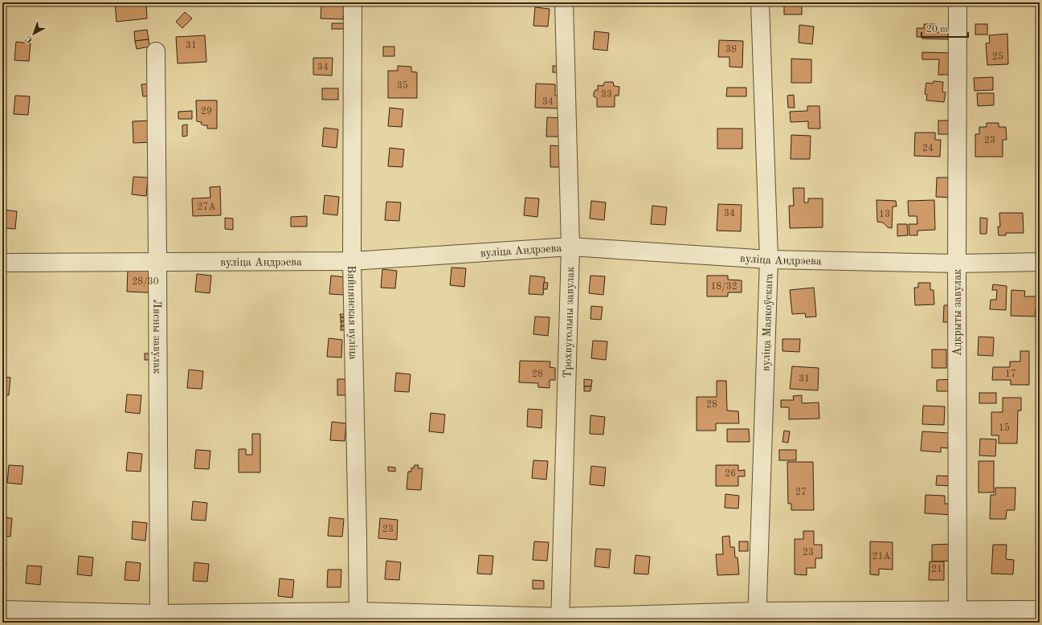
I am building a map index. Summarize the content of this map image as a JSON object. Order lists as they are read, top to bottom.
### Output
{
  "streets": {
    "street": [
      "вуліца Андрэева",
      "Вяйнянская вуліца",
      "Адкрыты завулак",
      "Трохвугольны завулак",
      "вуліца Маякоўскага",
      "Лясны завулак"
    ]
  },
  "crossings": [
    ["вуліца Андрэева", "Вяйнянская вуліца"],
    ["вуліца Андрэева", "Адкрыты завулак"],
    ["вуліца Андрэева", "Трохвугольны завулак"],
    ["вуліца Андрэева", "вуліца Маякоўскага"],
    ["вуліца Андрэева", "Лясны завулак"]
  ],
  "house_numbers": [
    "31",
    "38",
    "25",
    "34",
    "35",
    "33",
    "34",
    "29",
    "23",
    "24",
    "27А",
    "34",
    "13",
    "28/30",
    "18/32",
    "28",
    "17",
    "31",
    "28",
    "15",
    "26",
    "27",
    "23",
    "23",
    "21А",
    "21"
  ],
  "scale_bar": "20 m",
  "north": "bottom left"
}
